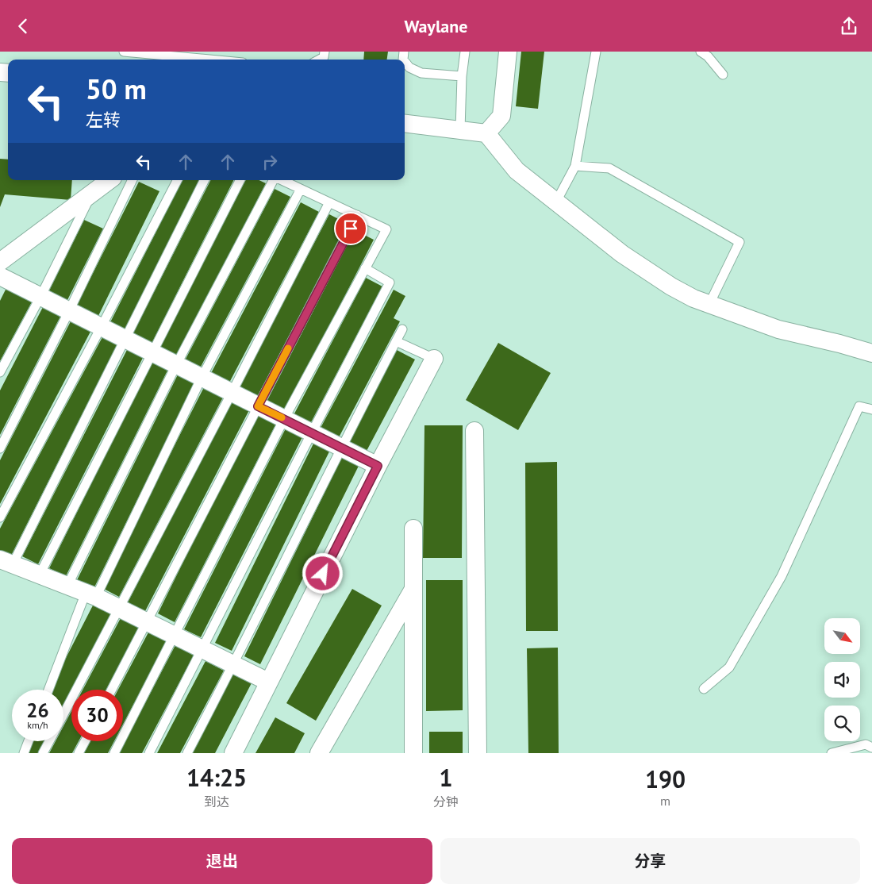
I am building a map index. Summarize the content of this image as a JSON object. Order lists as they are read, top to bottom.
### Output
{
  "north": "bottom right",
  "page": {
    "header": "Waylane",
    "turn": ["50 m", "左转"],
    "speed": "26 km/h",
    "limit": "30",
    "eta": [
      "14:25",
      "到达",
      "1",
      "分钟",
      "190",
      "m"
    ],
    "buttons": ["退出", "分享"]
  }
}
